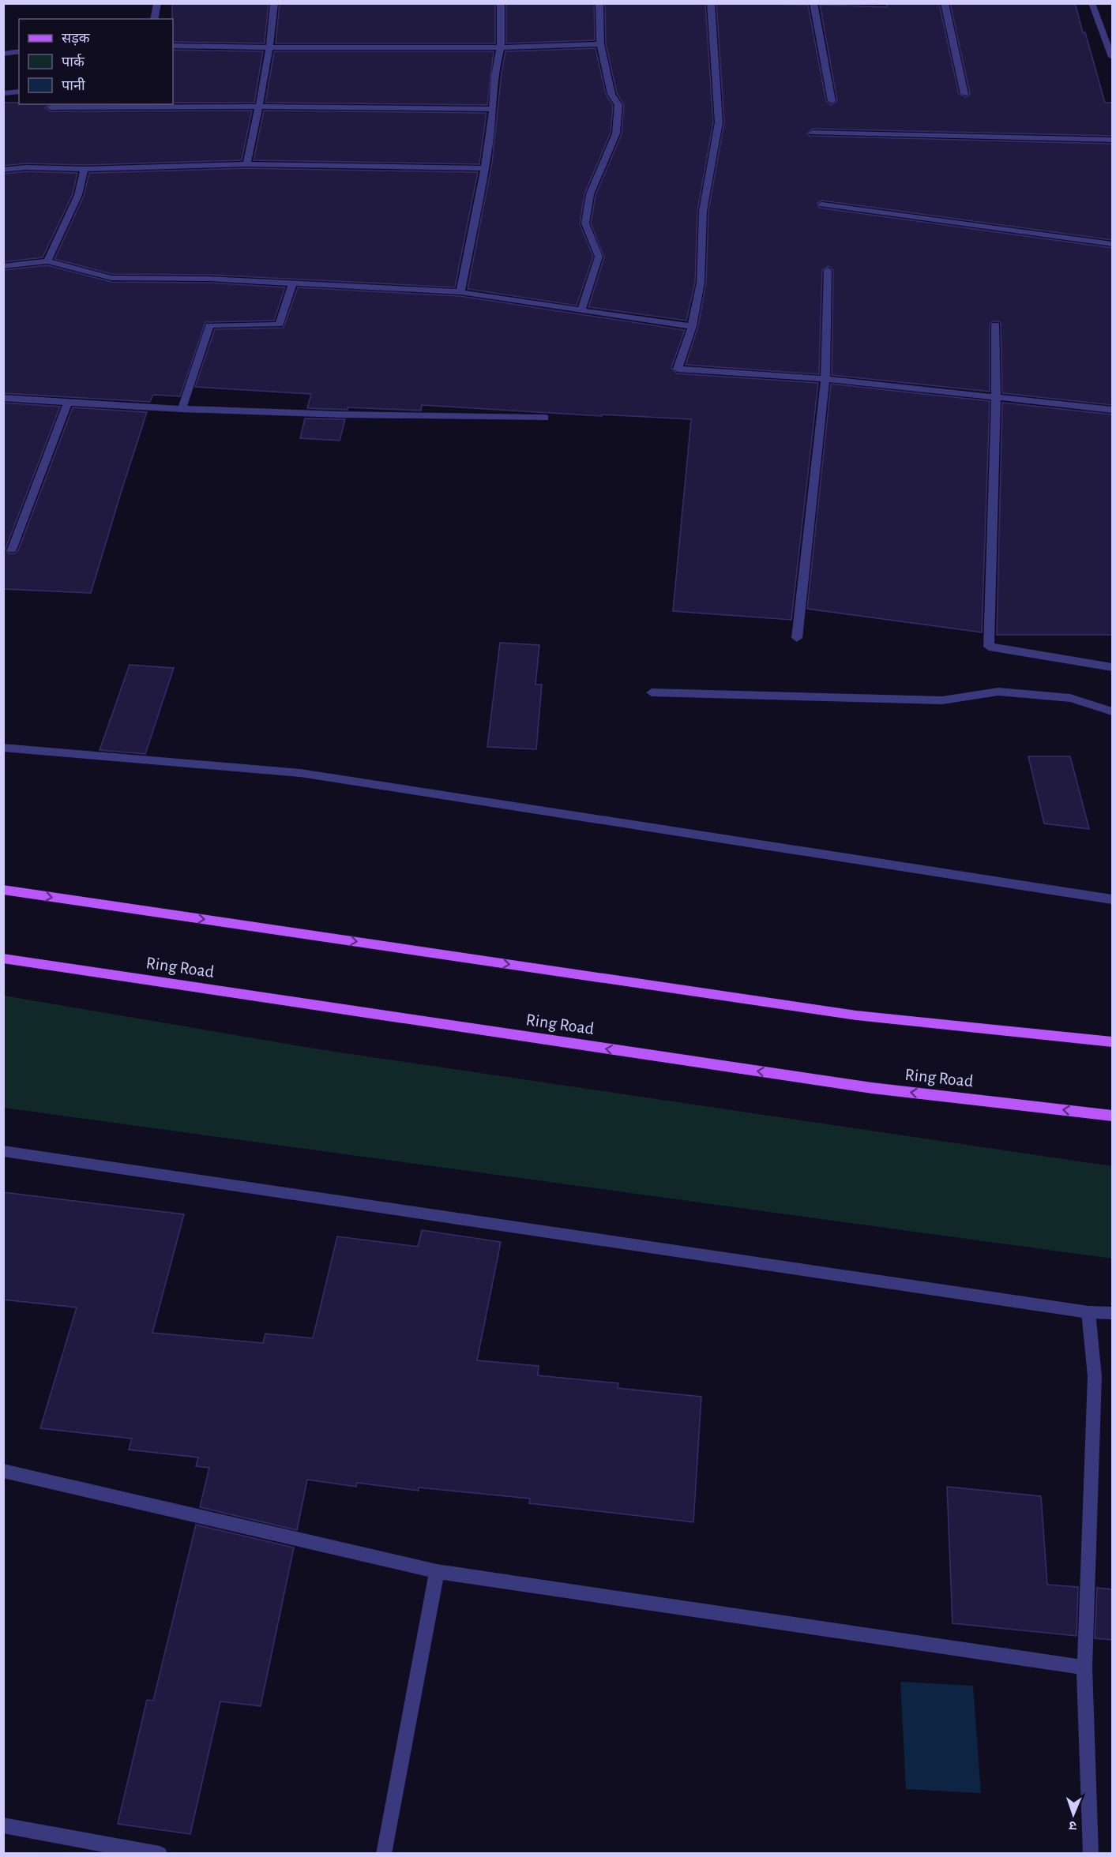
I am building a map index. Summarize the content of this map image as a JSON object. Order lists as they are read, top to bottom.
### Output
{
  "streets": {
    "main road": ["Ring Road"]
  },
  "legend": ["सड़क", "पार्क", "पानी"],
  "north": "bottom"
}
